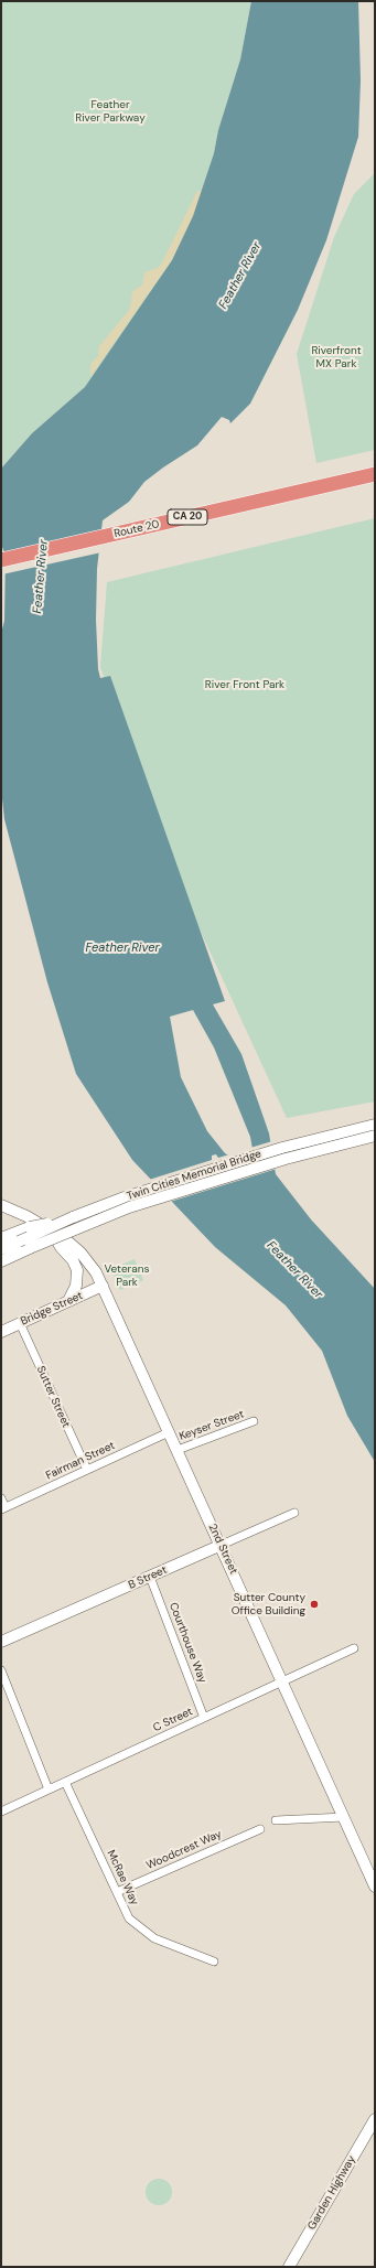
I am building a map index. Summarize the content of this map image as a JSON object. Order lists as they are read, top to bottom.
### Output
{
  "streets": {
    "highway": ["CA 20", "Route 20"],
    "main road": [
      "Twin Cities Memorial Bridge",
      "Bridge Street",
      "2nd Street",
      "B Street",
      "Garden Highway"
    ],
    "street": [
      "Sutter Street",
      "Keyser Street",
      "Fairman Street",
      "Courthouse Way",
      "C Street",
      "Woodcrest Way",
      "McRae Way"
    ]
  },
  "crossings": [
    ["Bridge Street", "Sutter Street"],
    ["Bridge Street", "2nd Street"],
    ["Sutter Street", "Fairman Street"],
    ["Keyser Street", "2nd Street"],
    ["Fairman Street", "2nd Street"],
    ["2nd Street", "B Street"],
    ["2nd Street", "C Street"],
    ["B Street", "Courthouse Way"],
    ["Courthouse Way", "C Street"],
    ["C Street", "McRae Way"],
    ["Woodcrest Way", "McRae Way"]
  ],
  "water": ["Feather River"],
  "parks": [
    "Feather River Parkway",
    "Riverfront MX Park",
    "River Front Park",
    "Veterans Park"
  ],
  "places": ["Sutter County Office Building"]
}
